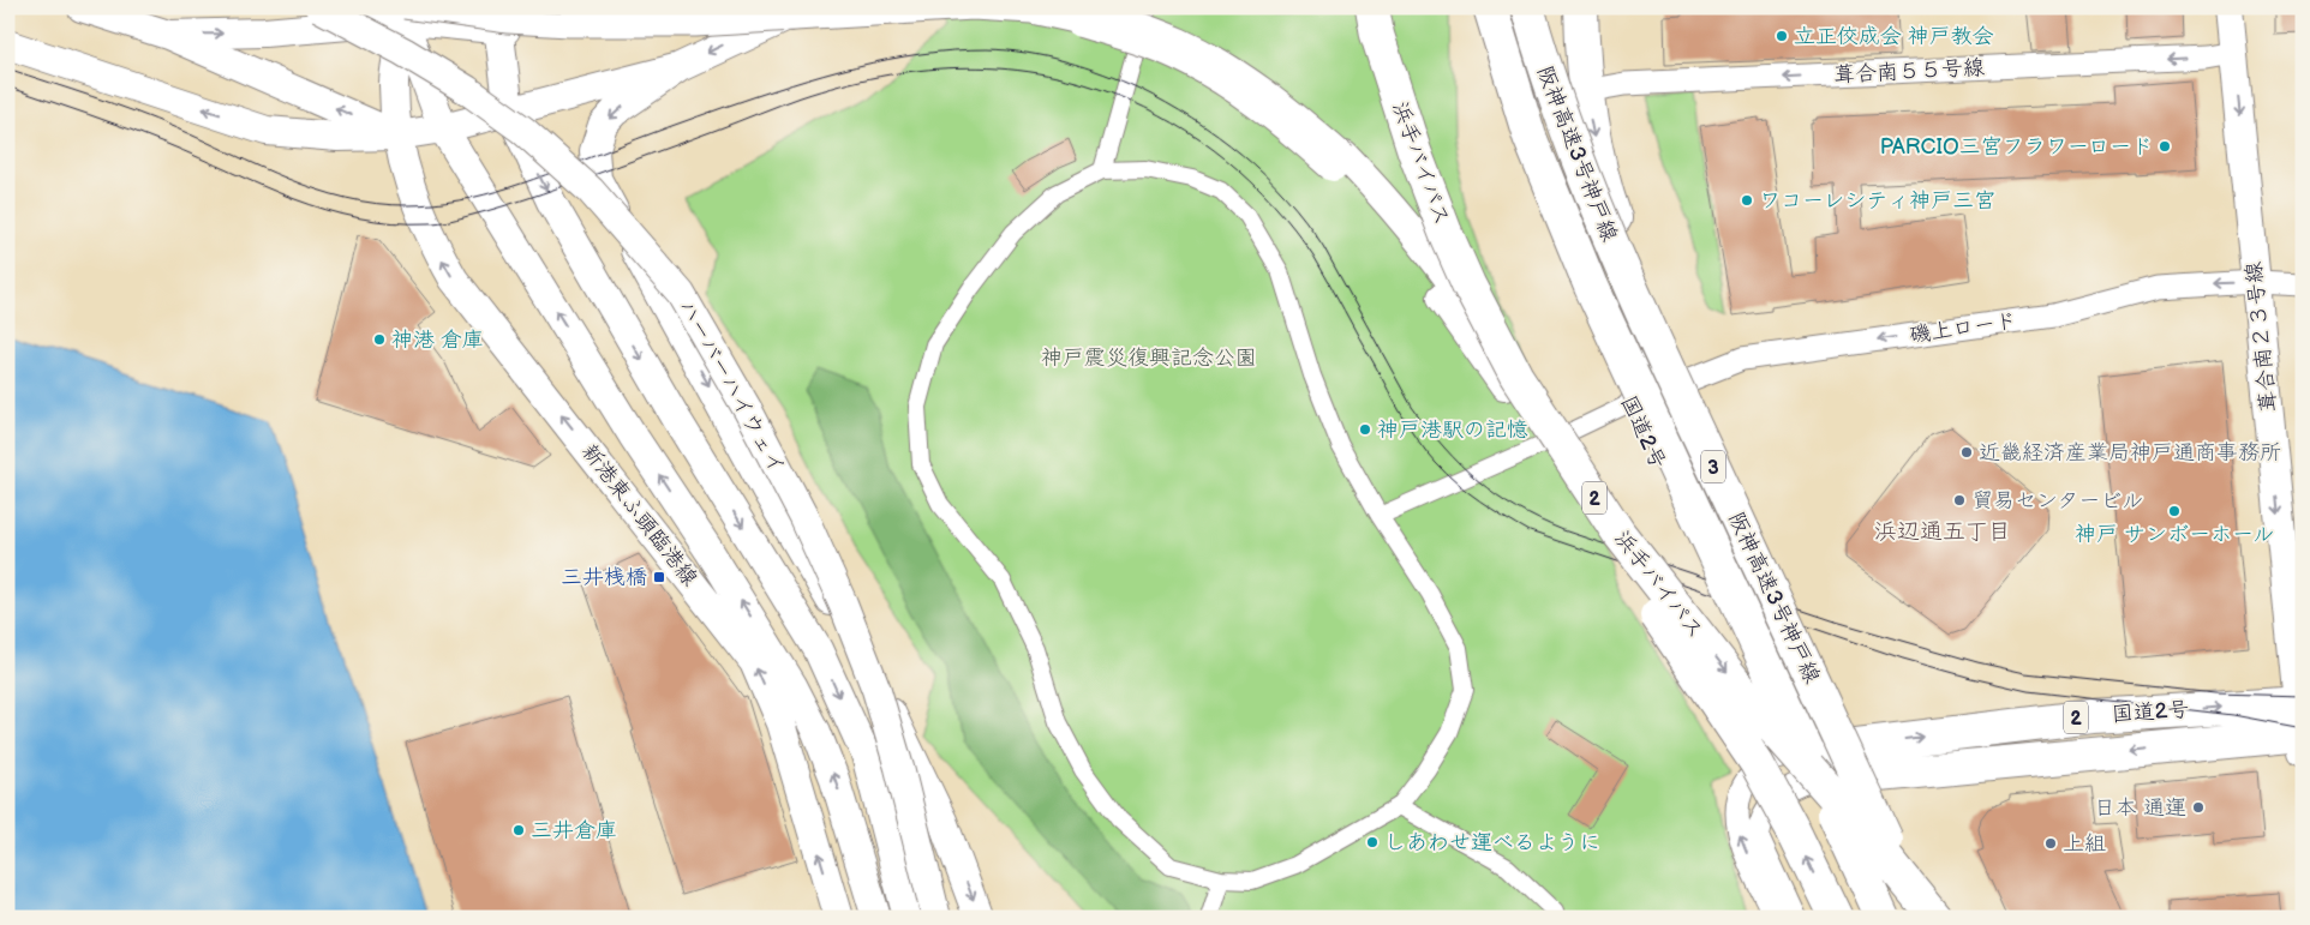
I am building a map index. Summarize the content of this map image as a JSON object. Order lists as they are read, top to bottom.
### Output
{
  "streets": {
    "highway": [
      "阪神高速3号神戸線",
      "浜手バイパス",
      "国道2号",
      "3",
      "2"
    ],
    "street": [
      "葺合南５５号線",
      "磯上ロード",
      "葺合南２３号線",
      "ハーバーハイウェイ",
      "新港東ふ頭臨港線"
    ]
  },
  "crossings": [
    ["葺合南５５号線", "葺合南２３号線"],
    ["磯上ロード", "葺合南２３号線"],
    ["磯上ロード", "国道2号"],
    ["葺合南２３号線", "国道2号"],
    ["国道2号", "2"]
  ],
  "one_way": ["葺合南５５号線", "磯上ロード", "葺合南２３号線"],
  "districts": ["浜辺通五丁目"],
  "parks": ["神戸震災復興記念公園"],
  "places": {
    "other": [
      "立正佼成会 神戸教会",
      "PARCIO三宮フラワーロード",
      "ワコーレシティ神戸三宮",
      "神港 倉庫",
      "神戸港駅の記憶",
      "近畿経済産業局神戸通商事務所",
      "貿易センタービル",
      "神戸 サンボーホール",
      "日本 通運",
      "三井倉庫",
      "しあわせ運べるように",
      "上組"
    ],
    "transit": ["三井桟橋"]
  }
}
